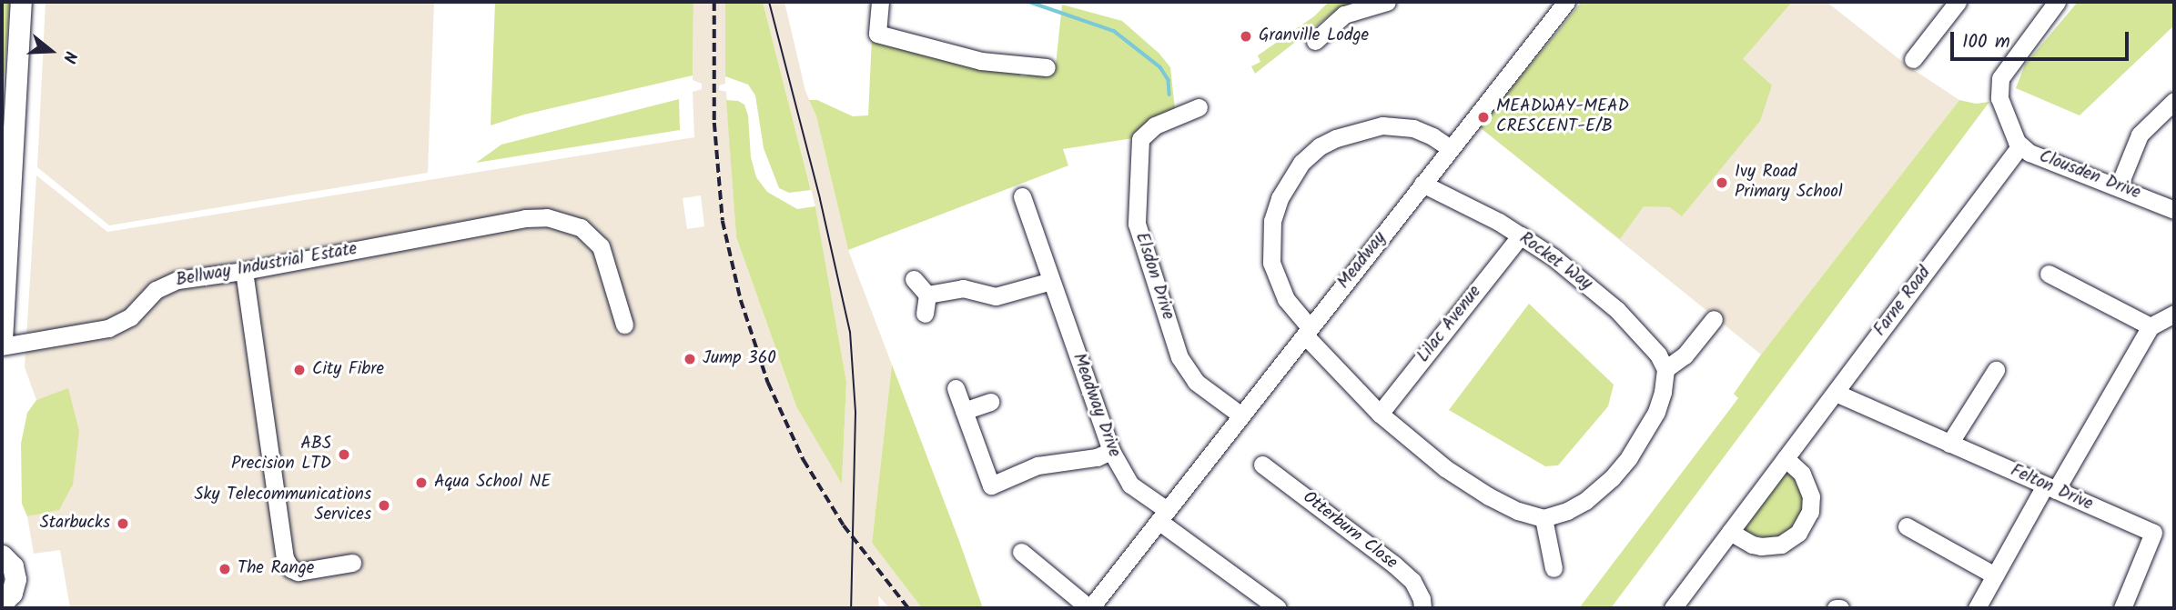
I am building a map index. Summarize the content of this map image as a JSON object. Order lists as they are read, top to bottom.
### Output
{
  "streets": {
    "street": [
      "Clousden Drive",
      "Meadway",
      "Rocket Way",
      "Bellway Industrial Estate",
      "Elsdon Drive",
      "Farne Road",
      "Lilac Avenue",
      "Meadway Drive",
      "Felton Drive",
      "Otterburn Close"
    ]
  },
  "crossings": [
    ["Clousden Drive", "Farne Road"],
    ["Meadway", "Rocket Way"],
    ["Meadway", "Elsdon Drive"],
    ["Meadway", "Meadway Drive"],
    ["Rocket Way", "Lilac Avenue"],
    ["Farne Road", "Felton Drive"]
  ],
  "places": [
    "Granville Lodge",
    "MEADWAY-MEAD CRESCENT-E/B",
    "Ivy Road Primary School",
    "Jump 360",
    "City Fibre",
    "ABS Precision LTD",
    "Aqua School NE",
    "Sky Telecommunications Services",
    "Starbucks",
    "The Range"
  ],
  "scale_bar": "100 m",
  "north": "right"
}
